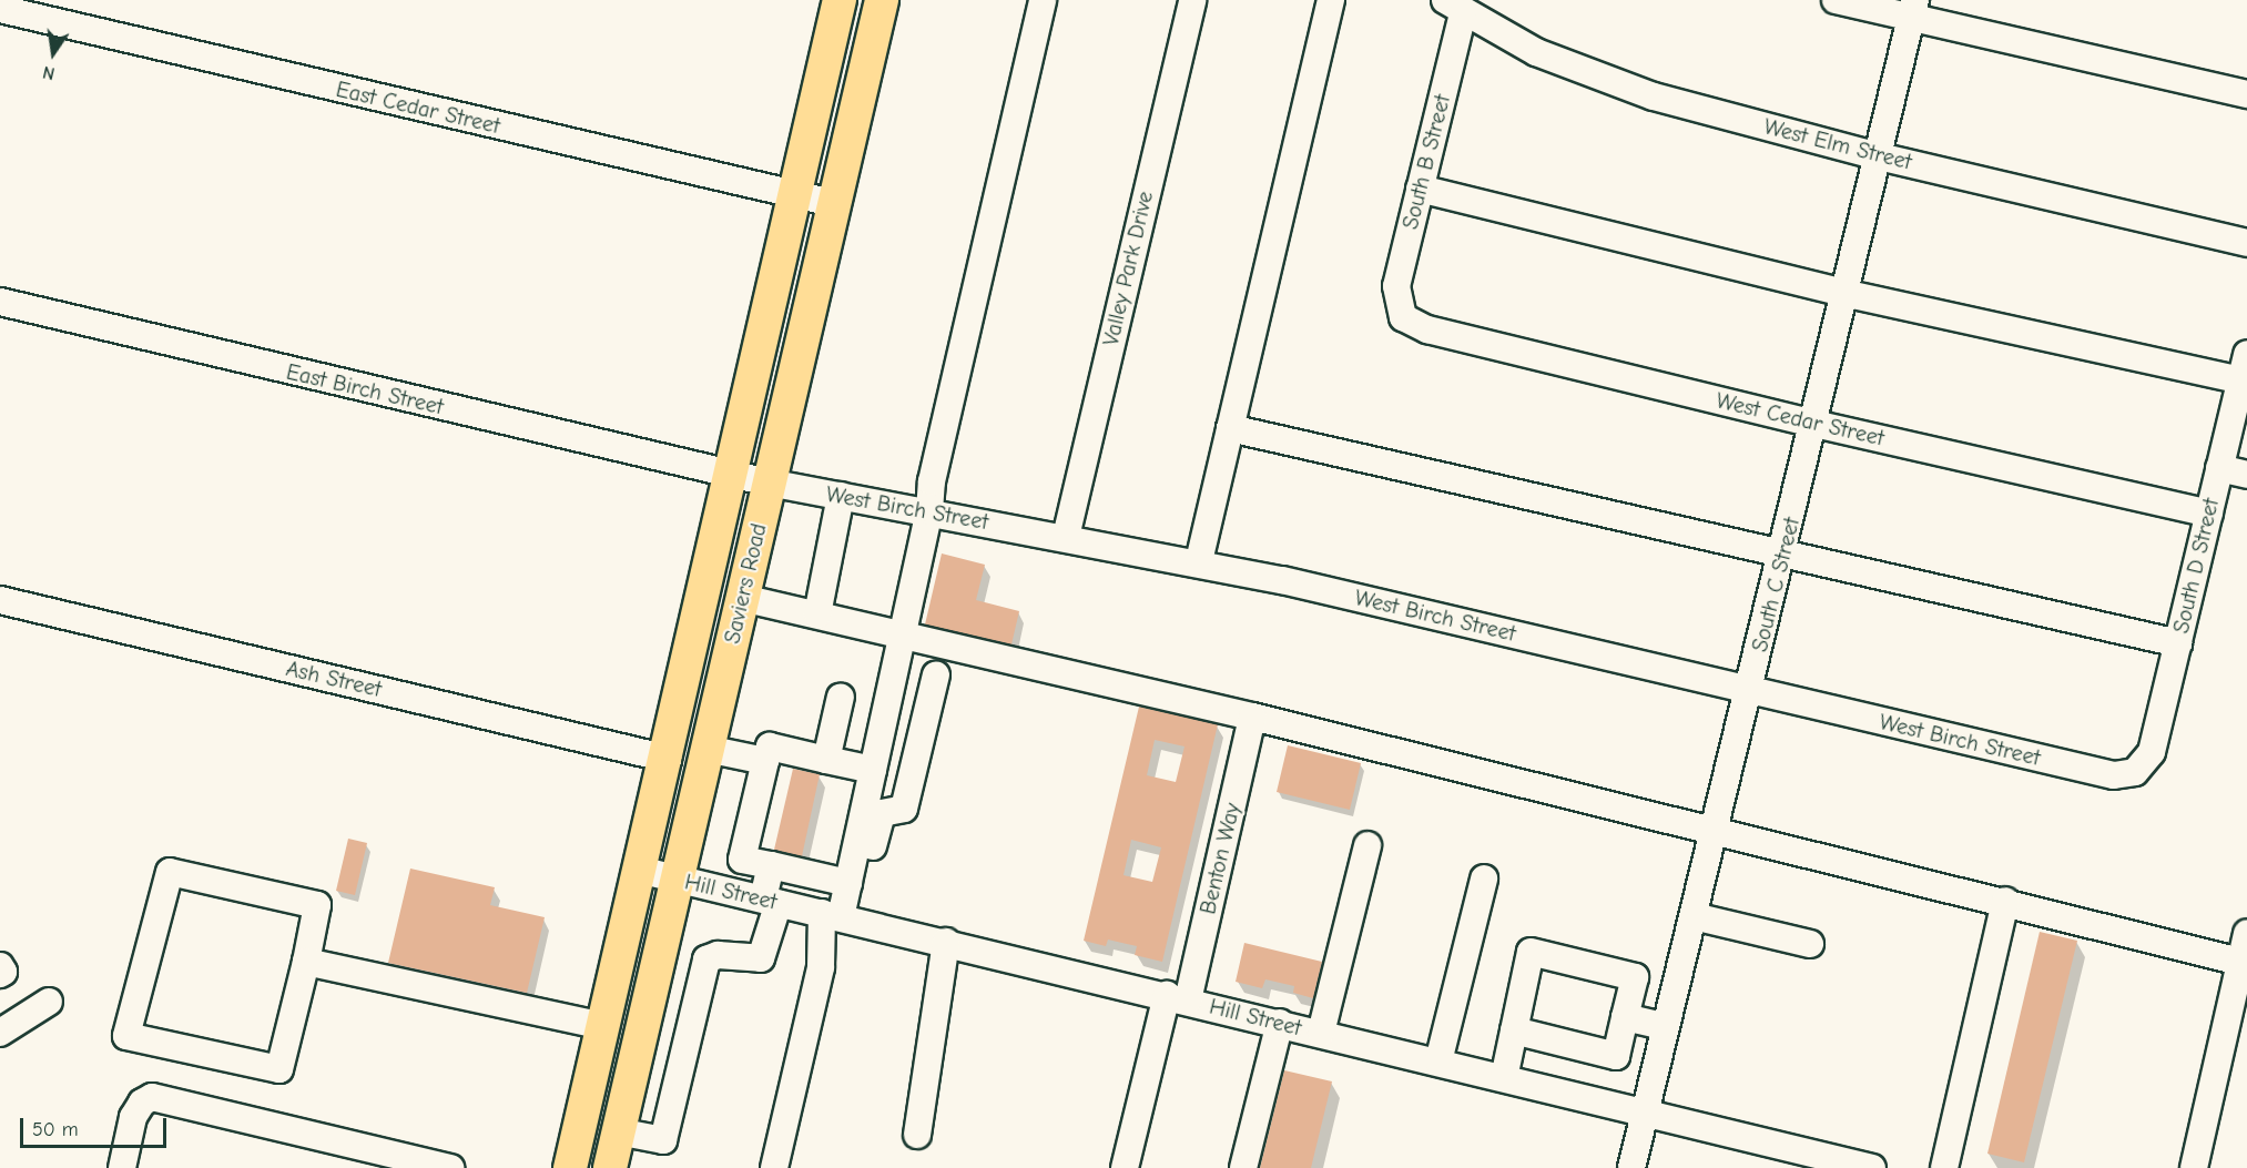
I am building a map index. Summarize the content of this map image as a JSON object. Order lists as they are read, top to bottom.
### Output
{
  "streets": {
    "main road": ["Saviers Road"],
    "street": [
      "East Cedar Street",
      "West Elm Street",
      "South B Street",
      "Valley Park Drive",
      "East Birch Street",
      "West Cedar Street",
      "West Birch Street",
      "South D Street",
      "South C Street",
      "Ash Street",
      "Benton Way",
      "Hill Street"
    ]
  },
  "crossings": [
    ["East Cedar Street", "Saviers Road"],
    ["West Elm Street", "South B Street"],
    ["West Elm Street", "South C Street"],
    ["South B Street", "West Cedar Street"],
    ["Valley Park Drive", "West Birch Street"],
    ["East Birch Street", "West Birch Street"],
    ["East Birch Street", "Saviers Road"],
    ["West Cedar Street", "South D Street"],
    ["West Cedar Street", "South C Street"],
    ["West Birch Street", "South D Street"],
    ["West Birch Street", "Saviers Road"],
    ["West Birch Street", "South C Street"],
    ["Saviers Road", "Ash Street"],
    ["Saviers Road", "Hill Street"],
    ["South C Street", "Hill Street"],
    ["Benton Way", "Hill Street"]
  ],
  "scale_bar": "50 m",
  "north": "bottom"
}
